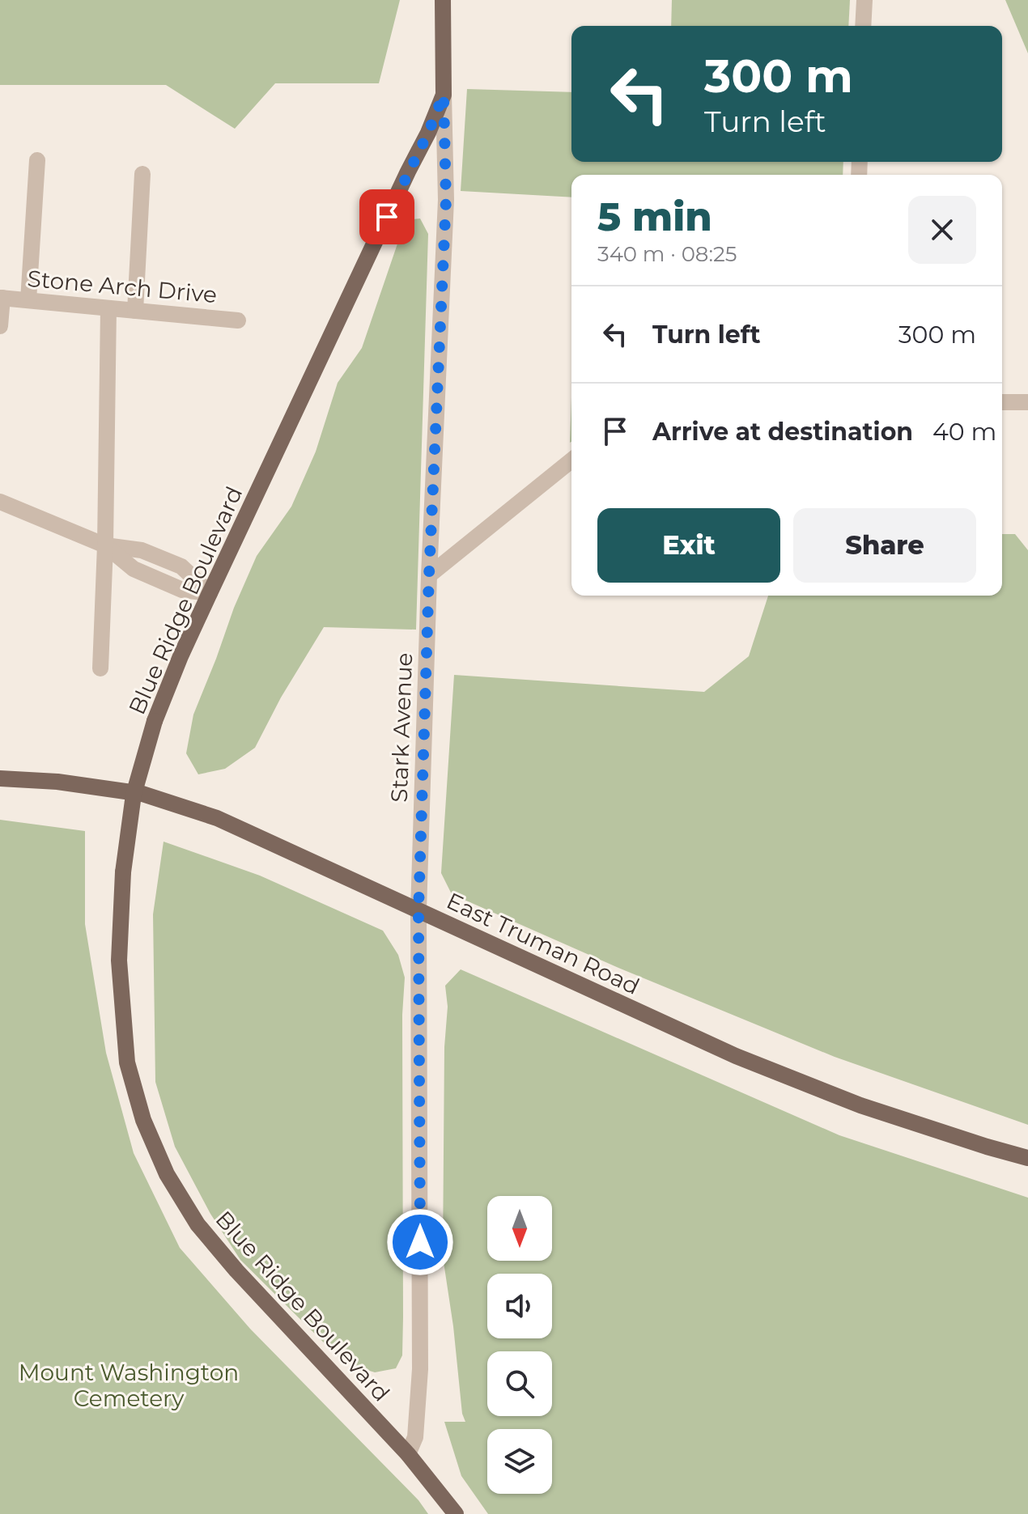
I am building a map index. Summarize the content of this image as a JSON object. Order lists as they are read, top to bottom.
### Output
{
  "streets": {
    "main road": ["Blue Ridge Boulevard", "Stark Avenue", "East Truman Road"],
    "street": ["Stone Arch Drive"]
  },
  "crossings": [
    ["Blue Ridge Boulevard", "Stark Avenue"],
    ["Stark Avenue", "East Truman Road"]
  ],
  "parks": ["Mount Washington Cemetery"],
  "north": "bottom",
  "page": {
    "turn": ["300 m", "Turn left"],
    "heading": ["5 min", "340 m · 08:25"],
    "list": [
      {
        "name": "Turn left",
        "value": "300 m"
      },
      {
        "name": "Arrive at destination",
        "value": "40 m"
      }
    ],
    "buttons": ["Exit", "Share"]
  }
}
